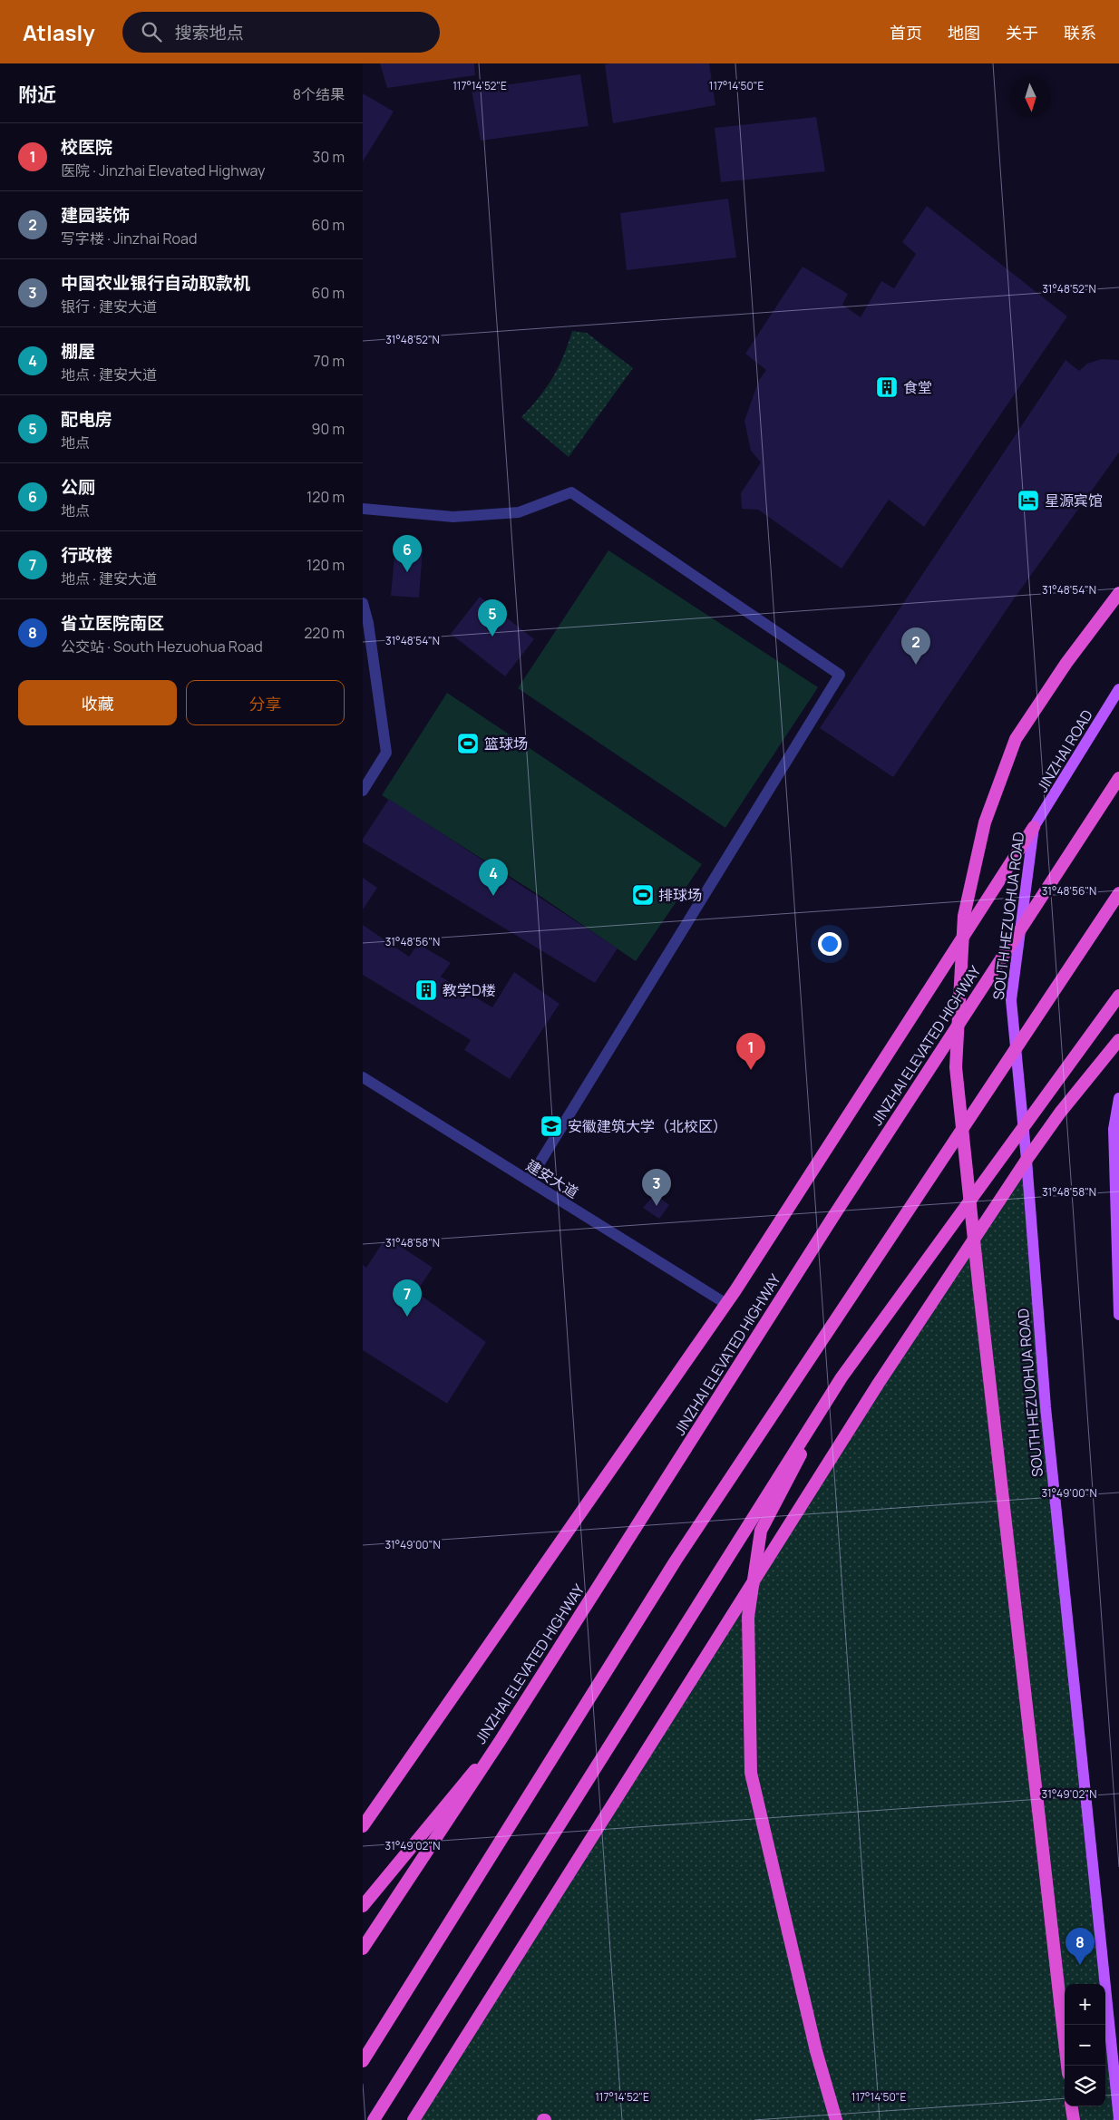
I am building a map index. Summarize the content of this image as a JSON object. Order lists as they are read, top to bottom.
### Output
{
  "streets": {
    "highway": ["JINZHAI ELEVATED HIGHWAY"],
    "main road": ["JINZHAI ROAD", "SOUTH HEZUOHUA ROAD"],
    "street": ["建安大道"]
  },
  "crossings": [
    ["JINZHAI ROAD", "SOUTH HEZUOHUA ROAD"]
  ],
  "places": {
    "building": ["食堂", "教学D楼"],
    "hotel": ["星源宾馆"],
    "sports": ["篮球场", "排球场"],
    "school or university": ["安徽建筑大学（北校区）"]
  },
  "north": "bottom",
  "page": {
    "header": "Atlasly",
    "search": "搜索地点",
    "nav": [
      "首页",
      "地图",
      "关于",
      "联系"
    ],
    "heading": ["附近", "8个结果"],
    "list": [
      {
        "mark": "1",
        "name": "校医院",
        "note": "医院 · Jinzhai Elevated Highway",
        "value": "30 m"
      },
      {
        "mark": "2",
        "name": "建园装饰",
        "note": "写字楼 · Jinzhai Road",
        "value": "60 m"
      },
      {
        "mark": "3",
        "name": "中国农业银行自动取款机",
        "note": "银行 · 建安大道",
        "value": "60 m"
      },
      {
        "mark": "4",
        "name": "棚屋",
        "note": "地点 · 建安大道",
        "value": "70 m"
      },
      {
        "mark": "5",
        "name": "配电房",
        "note": "地点",
        "value": "90 m"
      },
      {
        "mark": "6",
        "name": "公厕",
        "note": "地点",
        "value": "120 m"
      },
      {
        "mark": "7",
        "name": "行政楼",
        "note": "地点 · 建安大道",
        "value": "120 m"
      },
      {
        "mark": "8",
        "name": "省立医院南区",
        "note": "公交站 · South Hezuohua Road",
        "value": "220 m"
      }
    ],
    "pins": [
      "6",
      "5",
      "2",
      "4",
      "1",
      "3",
      "7",
      "8"
    ],
    "buttons": ["收藏", "分享"],
    "map_buttons": ["+", "−"]
  },
  "coordinates": [
    "117°14'52\"E",
    "117°14'50\"E",
    "31°48'52\"N",
    "31°48'54\"N",
    "31°48'56\"N",
    "31°48'58\"N",
    "31°49'00\"N",
    "31°49'02\"N"
  ]
}
